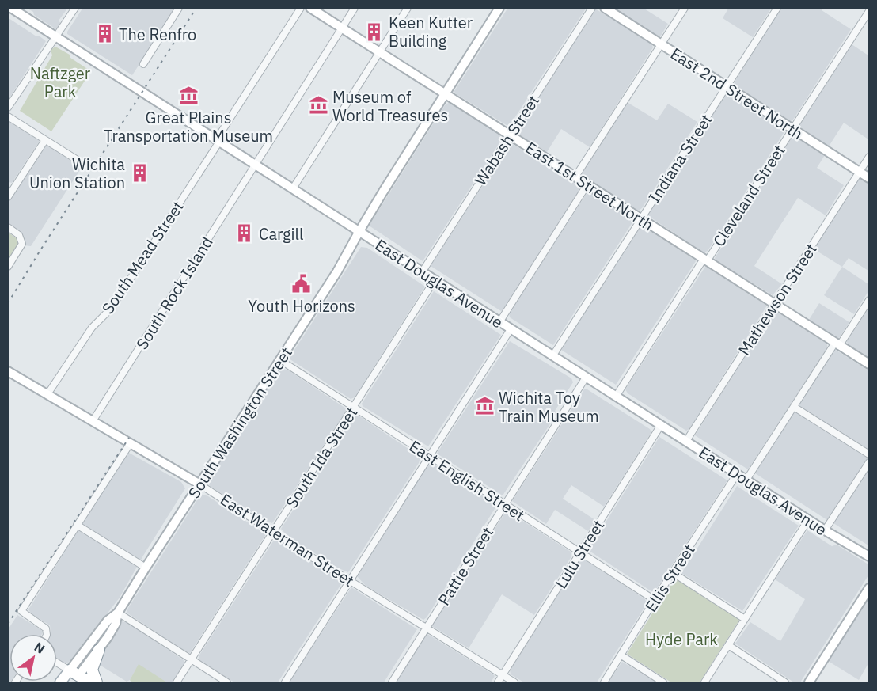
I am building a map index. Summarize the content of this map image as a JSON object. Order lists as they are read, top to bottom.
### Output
{
  "streets": {
    "main road": [
      "East 2nd Street North",
      "East 1st Street North",
      "East Douglas Avenue",
      "South Washington Street",
      "East Waterman Street"
    ],
    "street": [
      "Wabash Street",
      "Indiana Street",
      "Cleveland Street",
      "South Mead Street",
      "South Rock Island",
      "Mathewson Street",
      "South Ida Street",
      "East English Street",
      "Lulu Street",
      "Pattie Street",
      "Ellis Street"
    ]
  },
  "crossings": [
    ["East 2nd Street North", "Indiana Street"],
    ["East 2nd Street North", "Cleveland Street"],
    ["East 2nd Street North", "Mathewson Street"],
    ["Wabash Street", "East 1st Street North"],
    ["Wabash Street", "East Douglas Avenue"],
    ["Indiana Street", "East 1st Street North"],
    ["Indiana Street", "East Douglas Avenue"],
    ["East 1st Street North", "Cleveland Street"],
    ["East 1st Street North", "South Rock Island"],
    ["East 1st Street North", "Mathewson Street"],
    ["East 1st Street North", "South Washington Street"],
    ["Cleveland Street", "East Douglas Avenue"],
    ["South Mead Street", "East Douglas Avenue"],
    ["South Mead Street", "East Waterman Street"],
    ["East Douglas Avenue", "South Rock Island"],
    ["East Douglas Avenue", "Mathewson Street"],
    ["East Douglas Avenue", "South Washington Street"],
    ["East Douglas Avenue", "South Ida Street"],
    ["East Douglas Avenue", "Lulu Street"],
    ["East Douglas Avenue", "Pattie Street"],
    ["East Douglas Avenue", "Ellis Street"],
    ["South Rock Island", "East Waterman Street"],
    ["South Washington Street", "East English Street"],
    ["South Washington Street", "East Waterman Street"],
    ["South Ida Street", "East English Street"],
    ["South Ida Street", "East Waterman Street"],
    ["East English Street", "Lulu Street"],
    ["East English Street", "Pattie Street"],
    ["East English Street", "Ellis Street"],
    ["East Waterman Street", "Lulu Street"],
    ["East Waterman Street", "Pattie Street"]
  ],
  "parks": ["Naftzger Park", "Hyde Park"],
  "places": {
    "building": [
      "Keen Kutter Building",
      "The Renfro",
      "Wichita Union Station",
      "Cargill"
    ],
    "museum": ["Great Plains Transportation Museum", "Museum of World Treasures", "Wichita Toy Train Museum"],
    "public building": ["Youth Horizons"]
  },
  "north": "top right"
}
